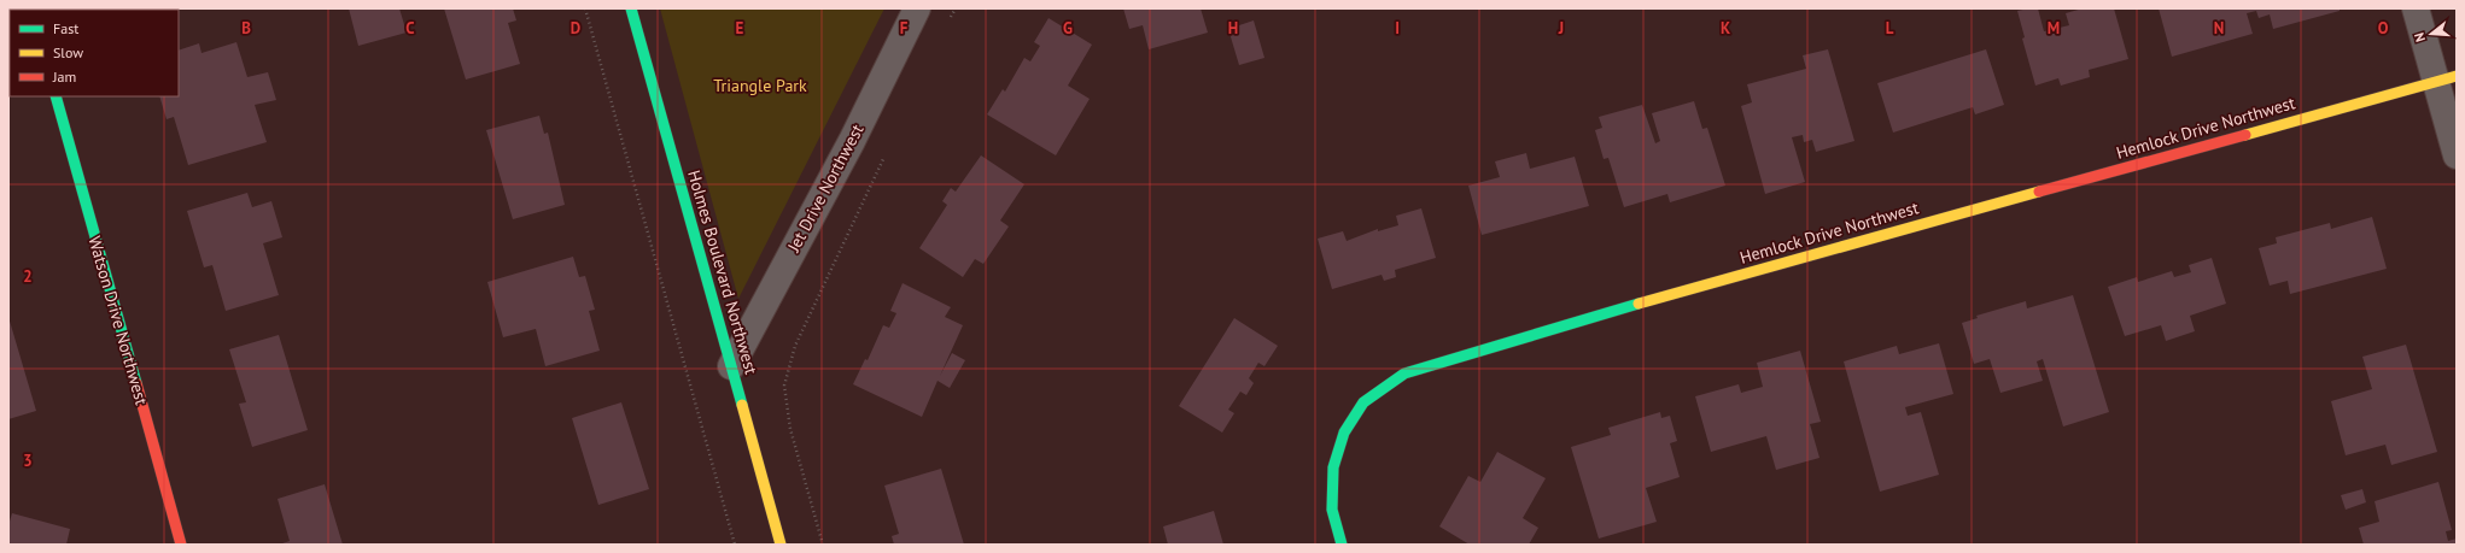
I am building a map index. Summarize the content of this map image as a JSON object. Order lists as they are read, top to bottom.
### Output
{
  "streets": {
    "street": [
      "Hemlock Drive Northwest",
      "Jet Drive Northwest",
      "Holmes Boulevard Northwest",
      "Watson Drive Northwest"
    ]
  },
  "crossings": [
    ["Jet Drive Northwest", "Holmes Boulevard Northwest"]
  ],
  "parks": ["Triangle Park"],
  "legend": ["Fast", "Slow", "Jam"],
  "north": "left",
  "grid": {
    "columns": [
      "B",
      "C",
      "D",
      "E",
      "F",
      "G",
      "H",
      "I",
      "J",
      "K",
      "L",
      "M",
      "N",
      "O"
    ],
    "rows": ["2", "3"]
  }
}
